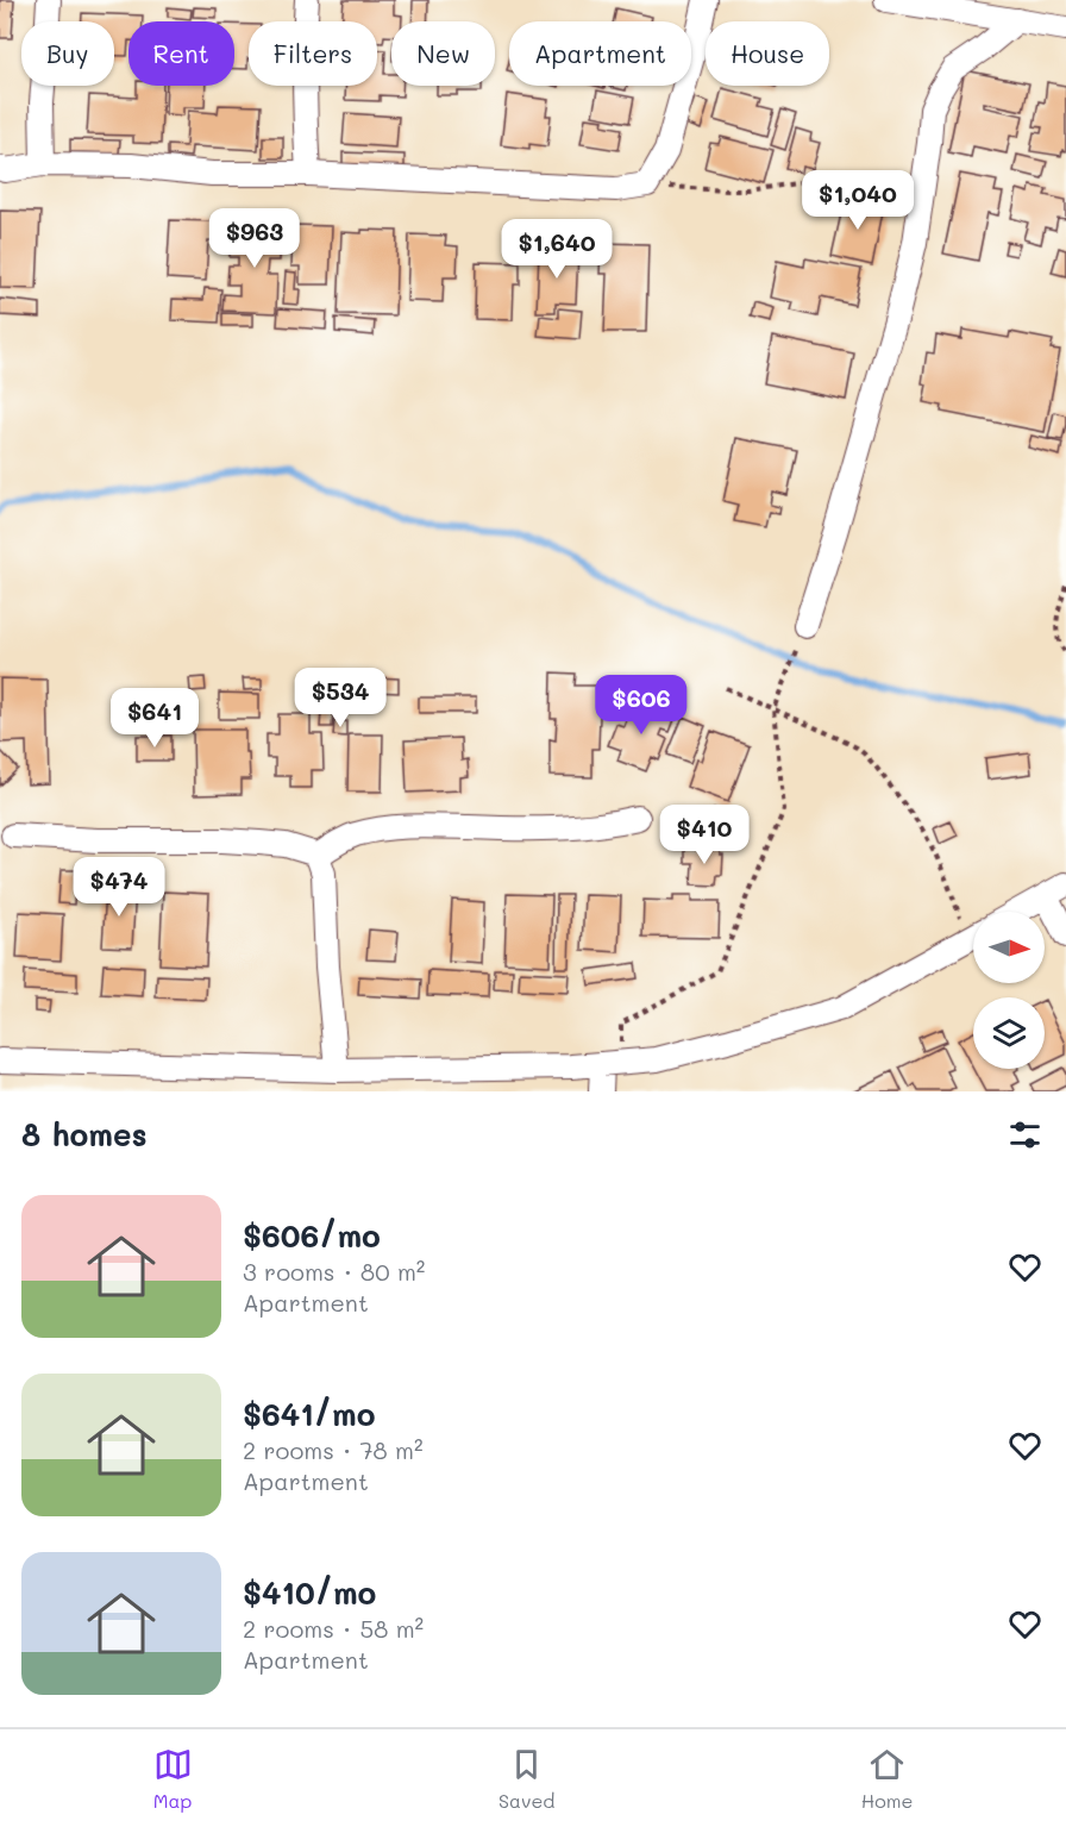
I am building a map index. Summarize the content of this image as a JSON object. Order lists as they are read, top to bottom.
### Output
{
  "north": "right",
  "page": {
    "chip": [
      "Buy",
      "Rent",
      "Filters",
      "New",
      "Apartment",
      "House"
    ],
    "price": [
      "$1,040",
      "$963",
      "$1,640",
      "$534",
      "$606",
      "$641",
      "$410",
      "$474"
    ],
    "heading": "8 homes",
    "list": [
      {
        "name": "$606/mo",
        "note": "3 rooms · 80 m² · Apartment"
      },
      {
        "name": "$641/mo",
        "note": "2 rooms · 78 m² · Apartment"
      },
      {
        "name": "$410/mo",
        "note": "2 rooms · 58 m² · Apartment"
      }
    ],
    "tabs": ["Map", "Saved", "Home"]
  }
}
